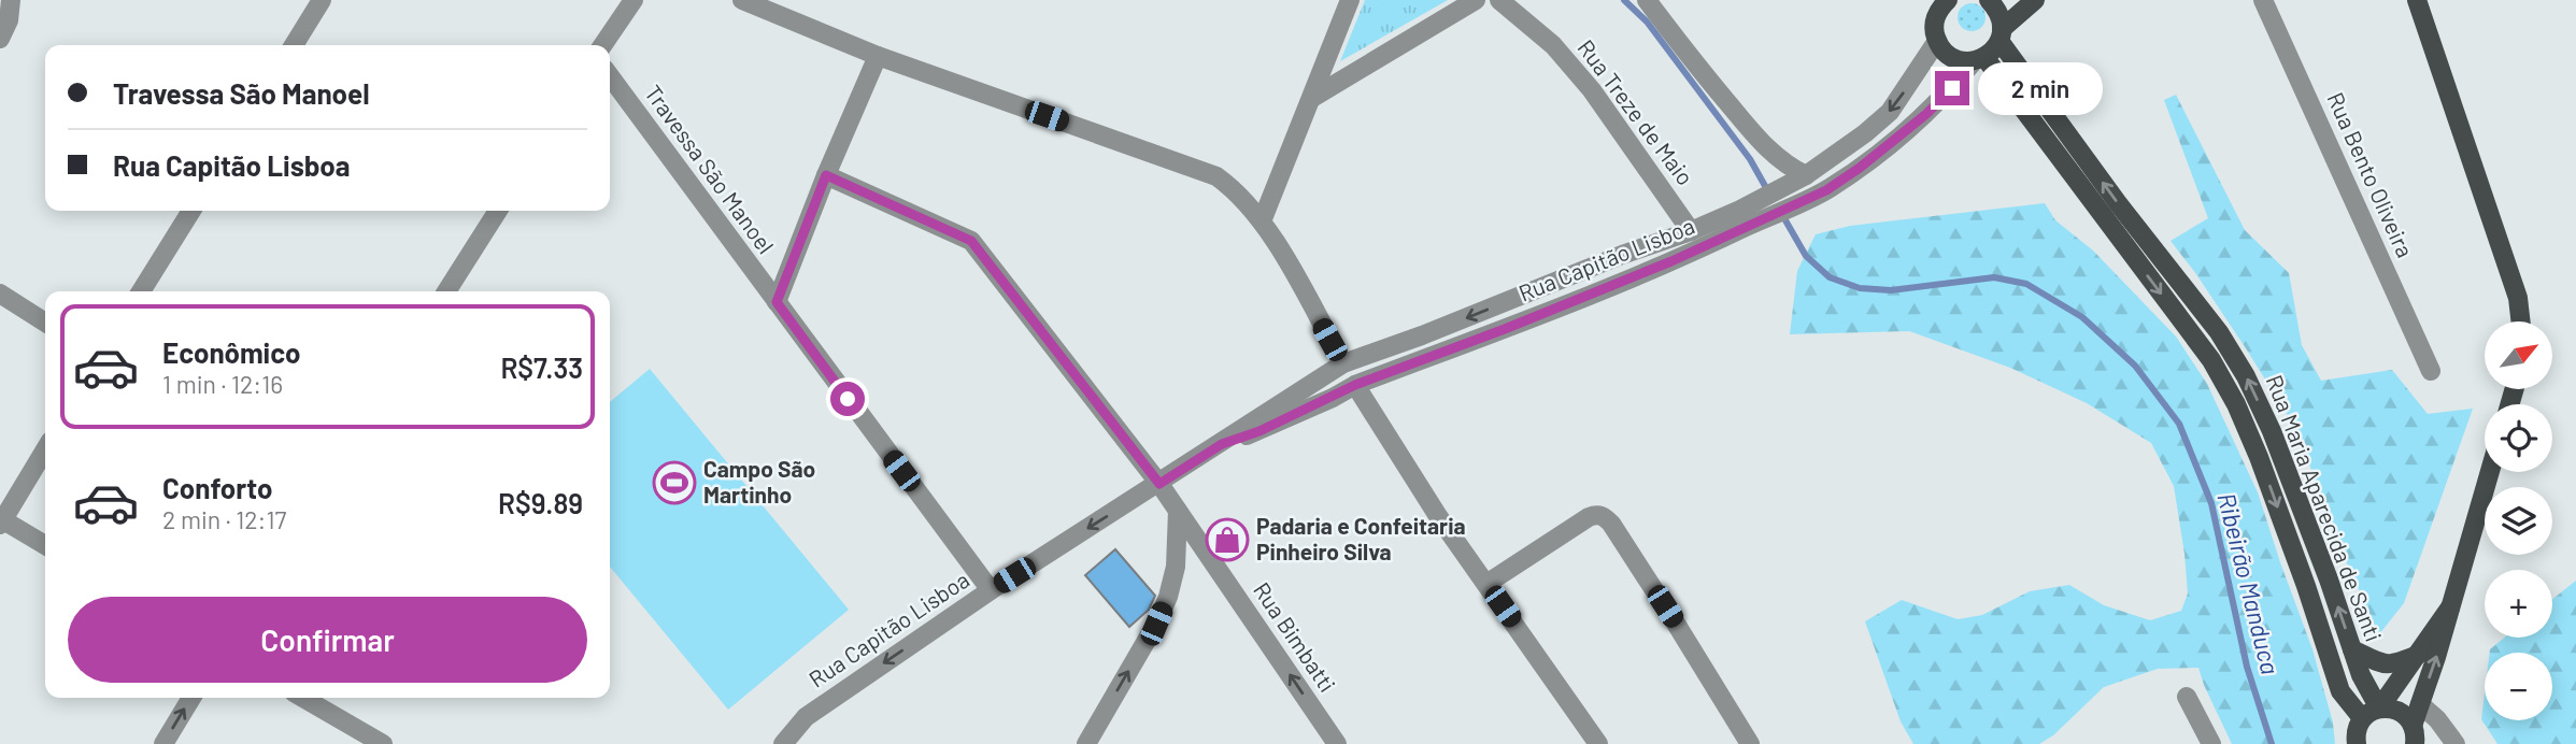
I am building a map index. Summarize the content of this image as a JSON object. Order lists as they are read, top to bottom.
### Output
{
  "streets": {
    "main road": ["Rua Maria Aparecida de Santi"],
    "street": [
      "Rua Treze de Maio",
      "Travessa São Manoel",
      "Rua Bento Oliveira",
      "Rua Capitão Lisboa",
      "Rua Bimbatti"
    ]
  },
  "crossings": [
    ["Rua Treze de Maio", "Rua Capitão Lisboa"],
    ["Travessa São Manoel", "Rua Capitão Lisboa"],
    ["Rua Capitão Lisboa", "Rua Maria Aparecida de Santi"],
    ["Rua Capitão Lisboa", "Rua Bimbatti"]
  ],
  "one_way": ["Rua Bimbatti"],
  "water": ["Ribeirão Manduca"],
  "places": {
    "sports": ["Campo São Martinho"],
    "shop": ["Padaria e Confeitaria Pinheiro Silva"]
  },
  "north": "top right",
  "page": {
    "banner": ["Travessa São Manoel", "Rua Capitão Lisboa"],
    "bubble": "2 min",
    "list": [
      {
        "name": "Econômico",
        "note": "1 min · 12:16",
        "value": "R$7.33"
      },
      {
        "name": "Conforto",
        "note": "2 min · 12:17",
        "value": "R$9.89"
      }
    ],
    "map_buttons": ["+", "−"],
    "buttons": "Confirmar"
  }
}
